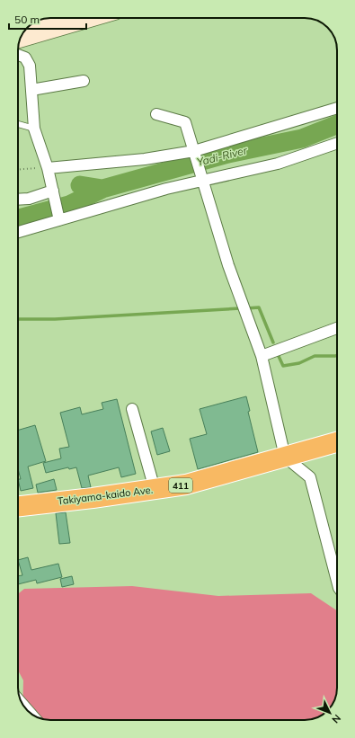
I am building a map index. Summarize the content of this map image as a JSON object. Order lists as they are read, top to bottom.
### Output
{
  "streets": {
    "highway": ["411", "Takiyama-kaido Ave."]
  },
  "water": ["Yadi-River"],
  "scale_bar": "50 m",
  "north": "bottom right"
}
